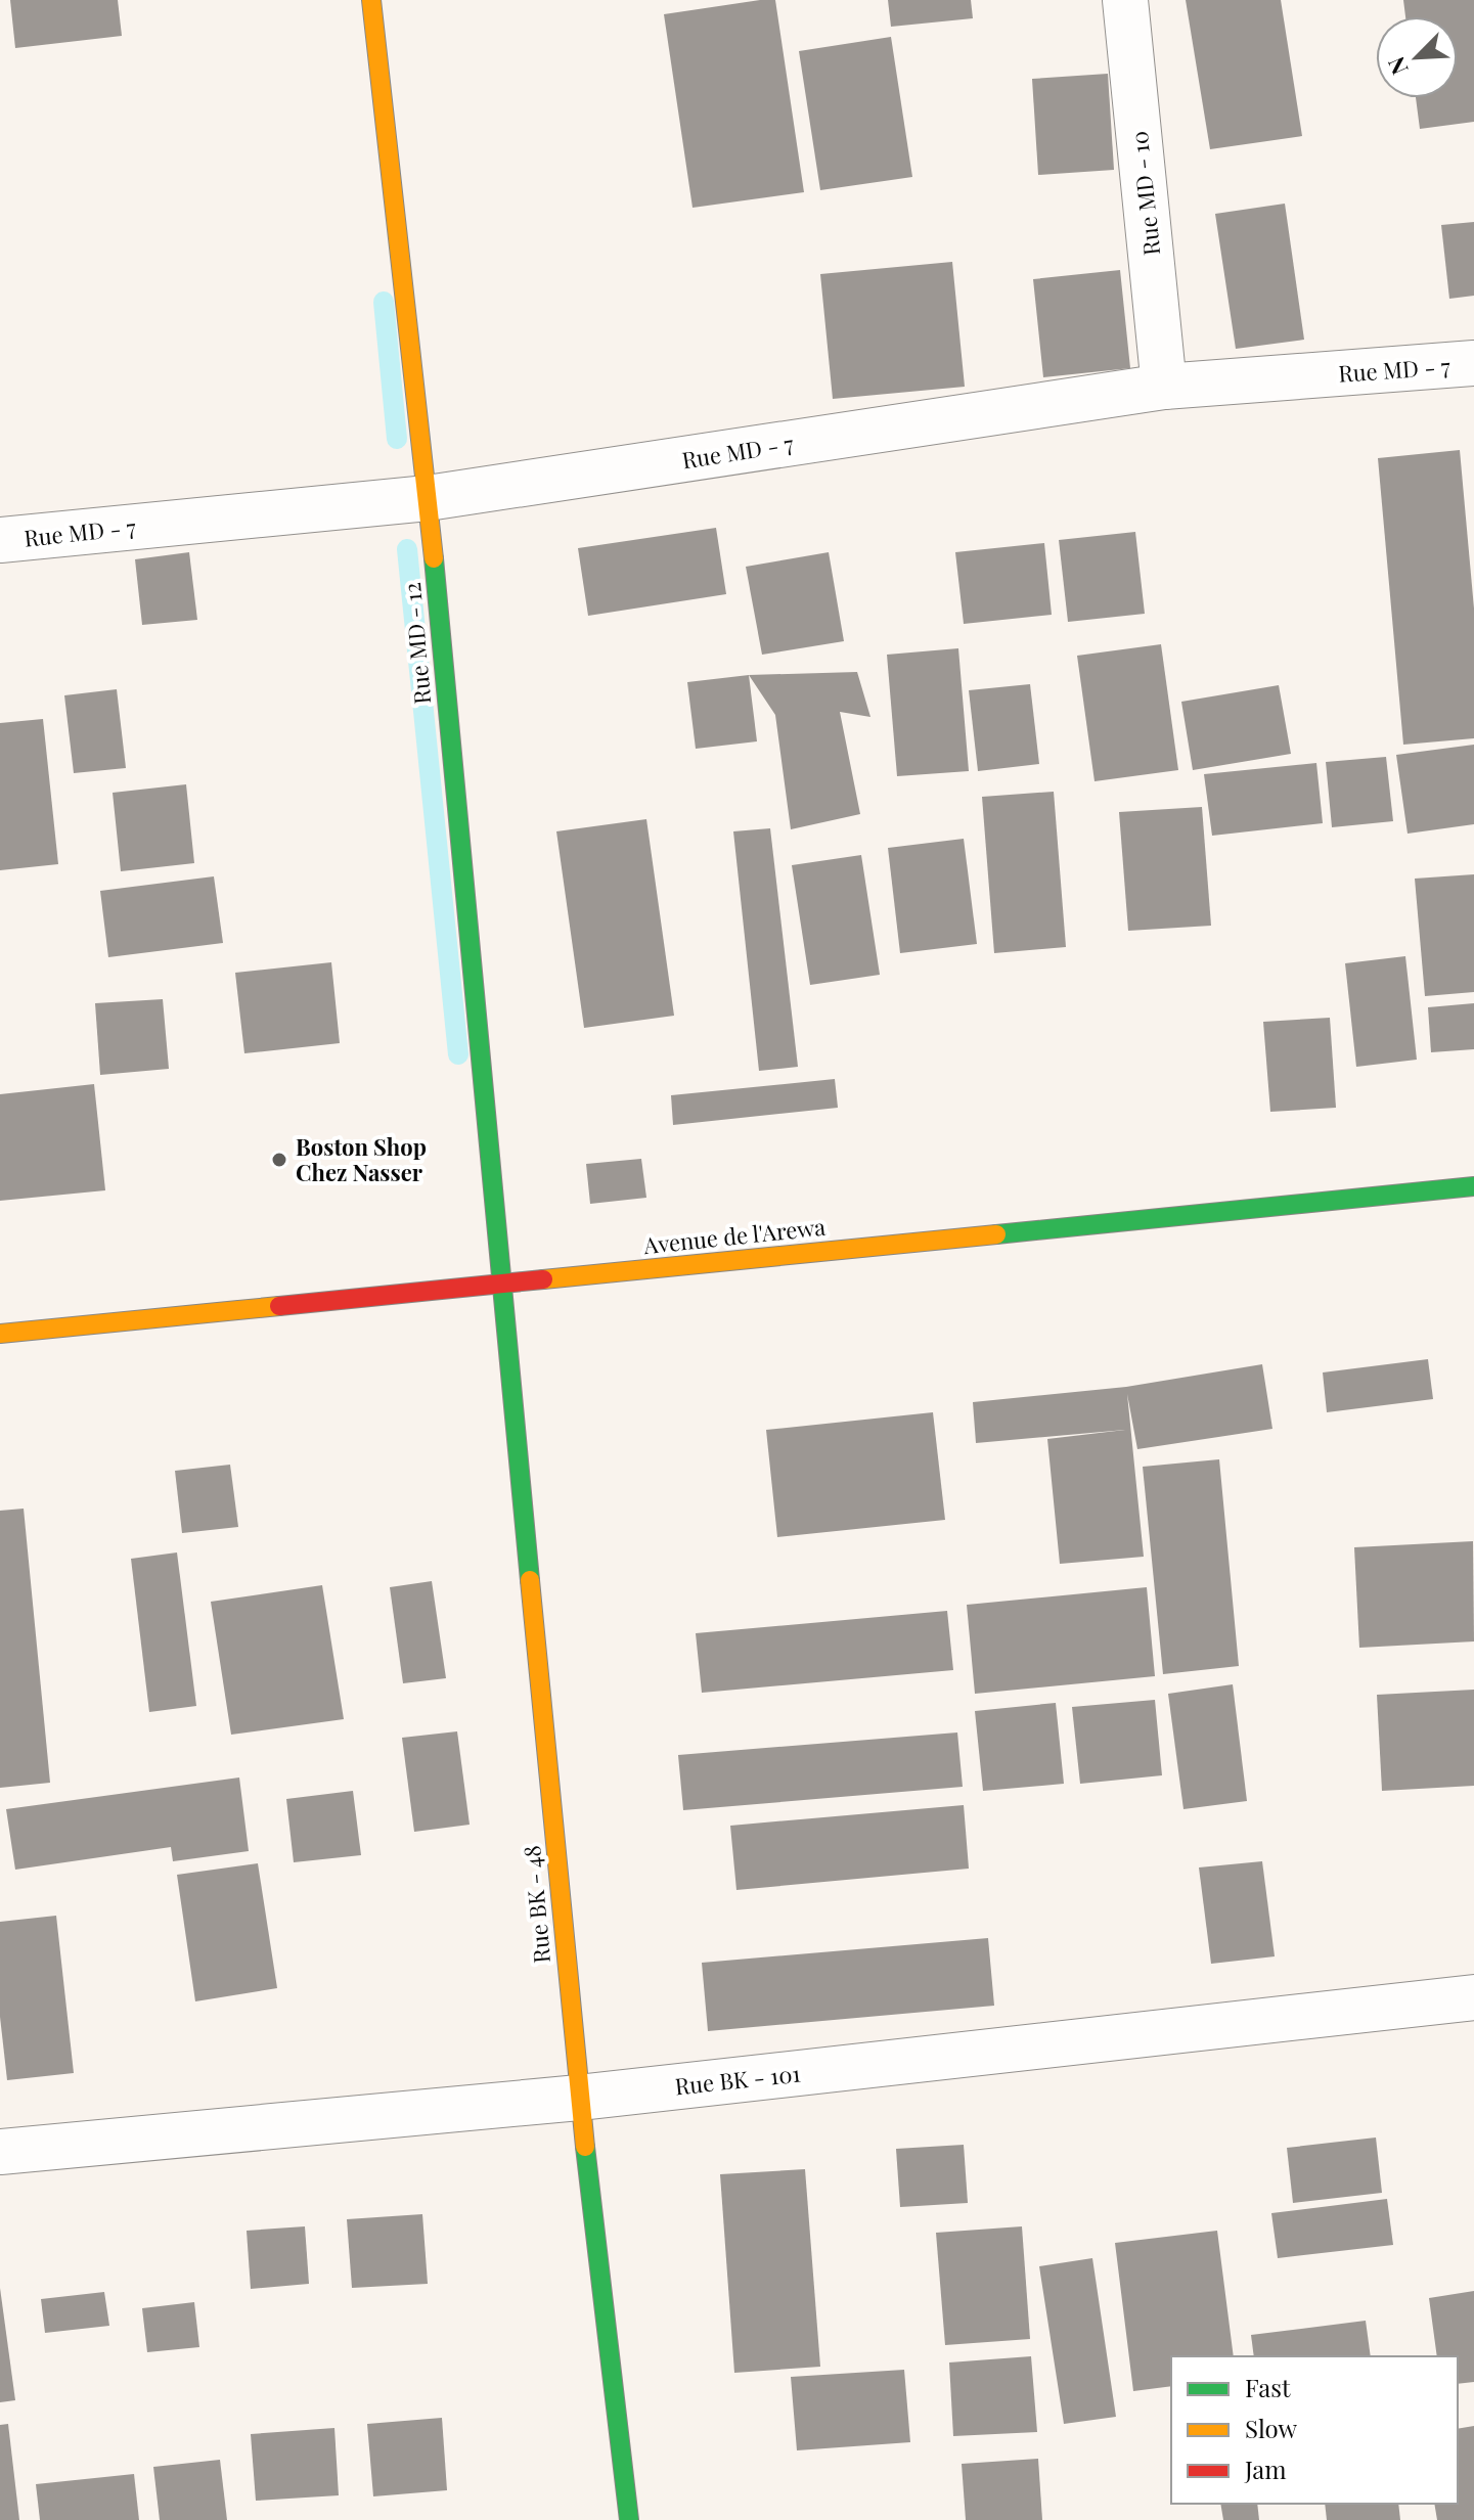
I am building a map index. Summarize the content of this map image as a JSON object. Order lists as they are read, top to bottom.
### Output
{
  "streets": {
    "street": [
      "Rue MD - 10",
      "Rue MD - 7",
      "Rue MD - 12",
      "Avenue de l'Arewa",
      "Rue BK - 48",
      "Rue BK - 101"
    ]
  },
  "crossings": [
    ["Rue MD - 10", "Rue MD - 7"],
    ["Rue MD - 7", "Rue MD - 12"],
    ["Rue MD - 12", "Avenue de l'Arewa"],
    ["Rue MD - 12", "Rue BK - 48"],
    ["Avenue de l'Arewa", "Rue BK - 48"],
    ["Rue BK - 48", "Rue BK - 101"]
  ],
  "places": ["Boston Shop Chez Nasser"],
  "legend": ["Fast", "Slow", "Jam"],
  "north": "bottom left"
}
